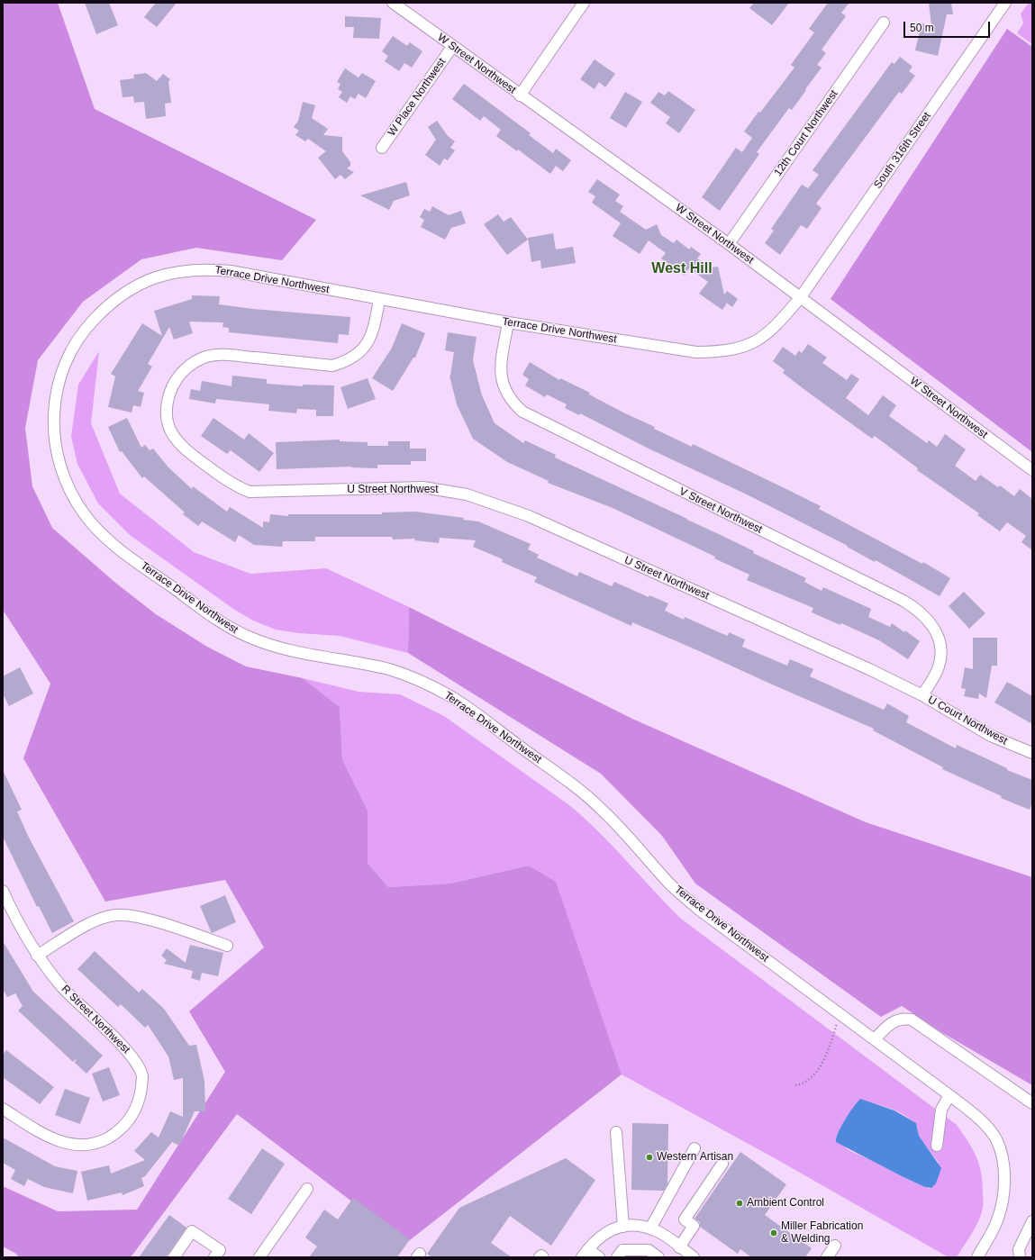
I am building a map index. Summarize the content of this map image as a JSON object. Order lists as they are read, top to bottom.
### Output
{
  "streets": {
    "street": [
      "W Street Northwest",
      "W Place Northwest",
      "12th Court Northwest",
      "South 316th Street",
      "Terrace Drive Northwest",
      "U Street Northwest",
      "V Street Northwest",
      "U Court Northwest",
      "R Street Northwest"
    ]
  },
  "crossings": [
    ["W Street Northwest", "W Place Northwest"],
    ["W Street Northwest", "12th Court Northwest"],
    ["W Street Northwest", "South 316th Street"],
    ["W Street Northwest", "Terrace Drive Northwest"],
    ["South 316th Street", "Terrace Drive Northwest"],
    ["Terrace Drive Northwest", "U Street Northwest"],
    ["Terrace Drive Northwest", "V Street Northwest"],
    ["U Street Northwest", "V Street Northwest"],
    ["U Street Northwest", "U Court Northwest"],
    ["V Street Northwest", "U Court Northwest"]
  ],
  "districts": ["West Hill"],
  "places": ["Western Artisan", "Ambient Control", "Miller Fabrication & Welding"],
  "scale_bar": "50 m"
}
